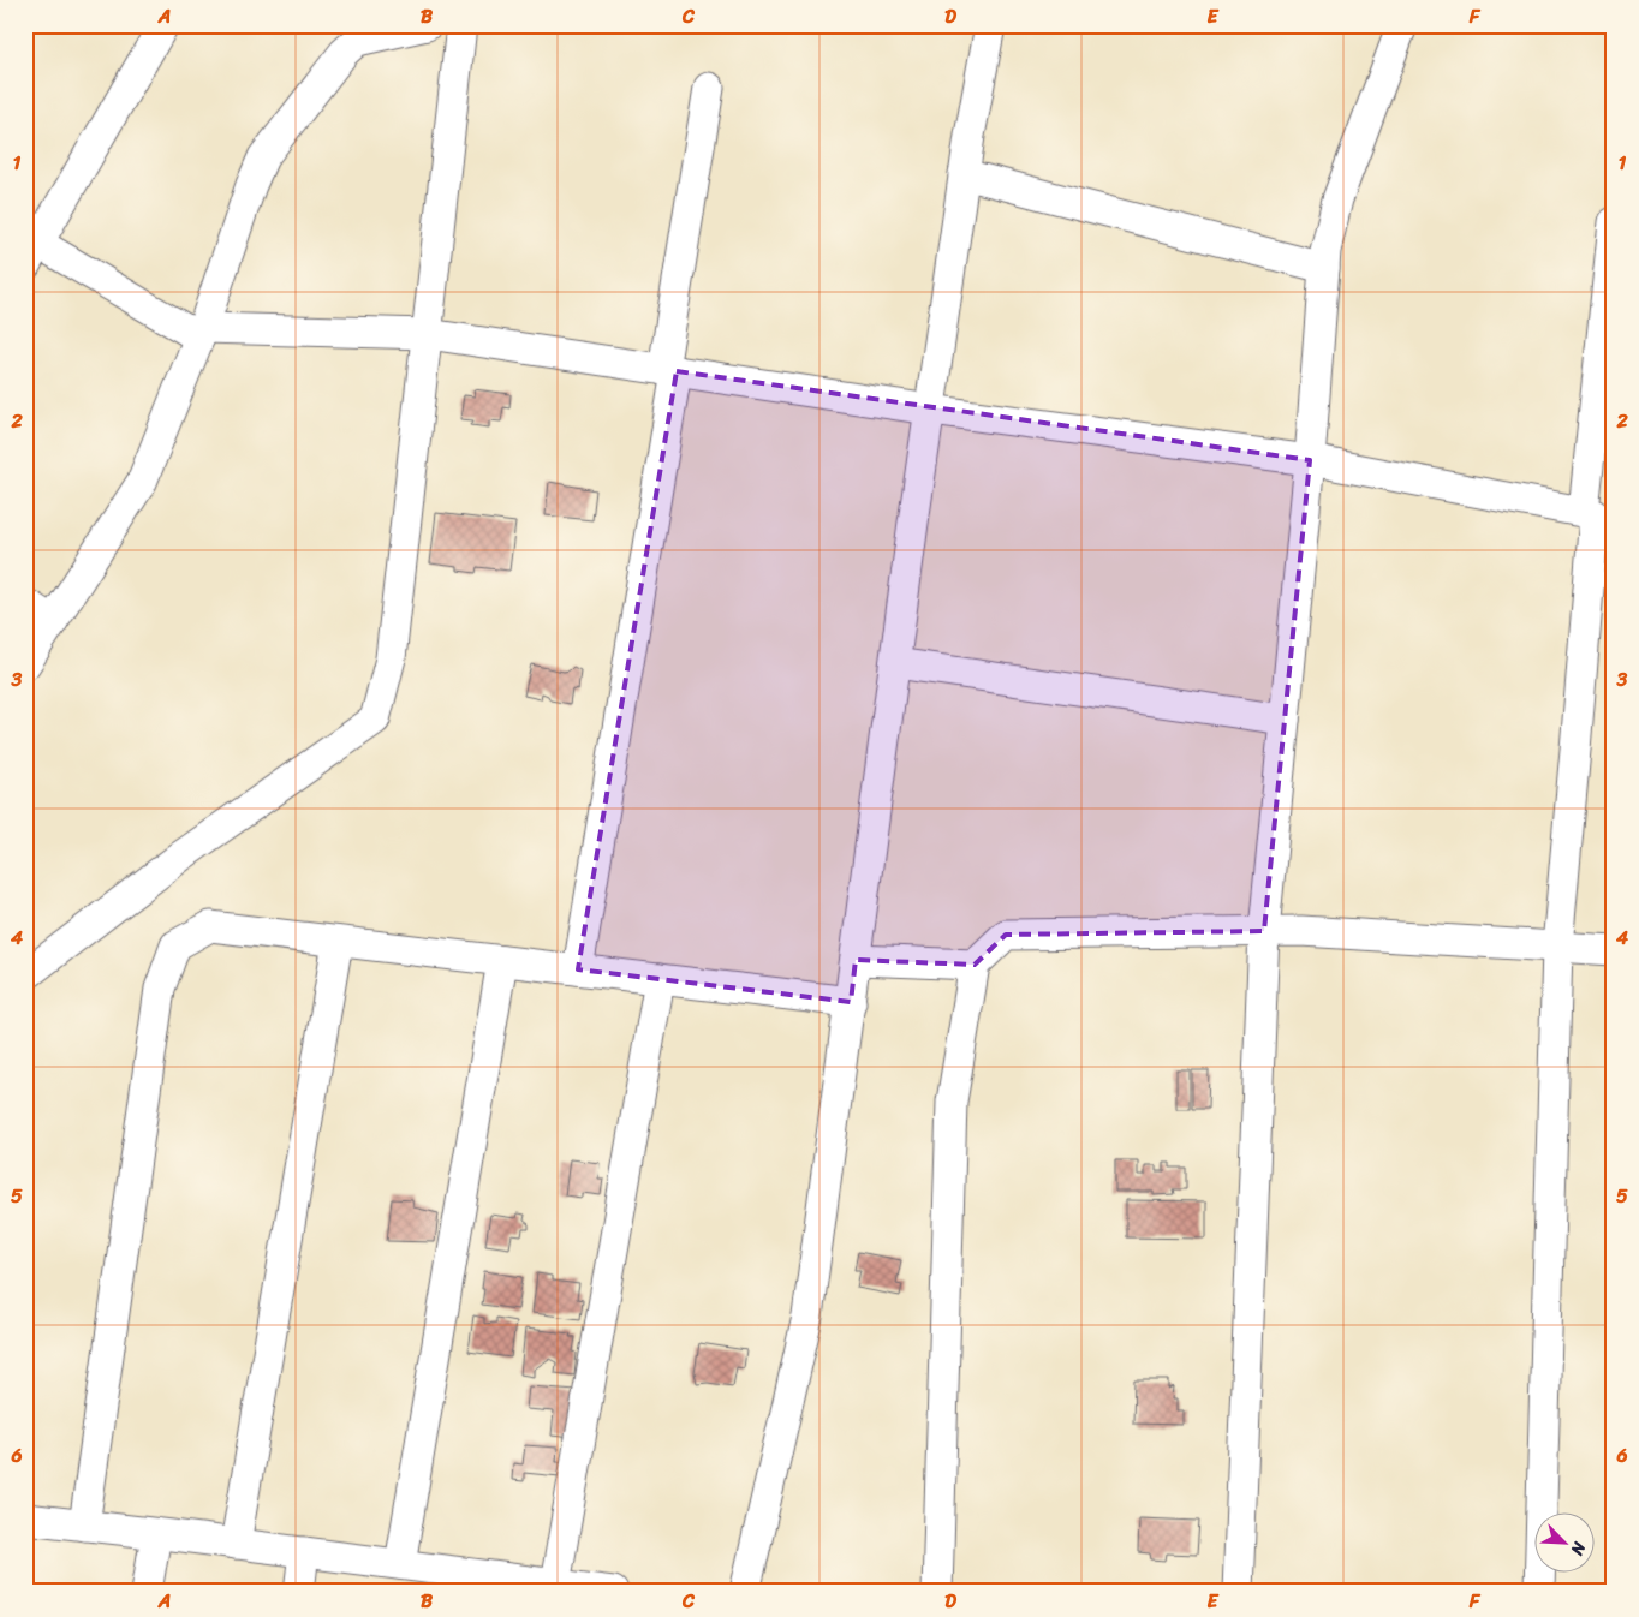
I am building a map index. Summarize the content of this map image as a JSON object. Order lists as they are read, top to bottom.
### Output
{
  "north": "bottom right",
  "grid": {
    "columns": [
      "A",
      "B",
      "C",
      "D",
      "E",
      "F"
    ],
    "rows": [
      "1",
      "2",
      "3",
      "4",
      "5",
      "6"
    ]
  }
}
